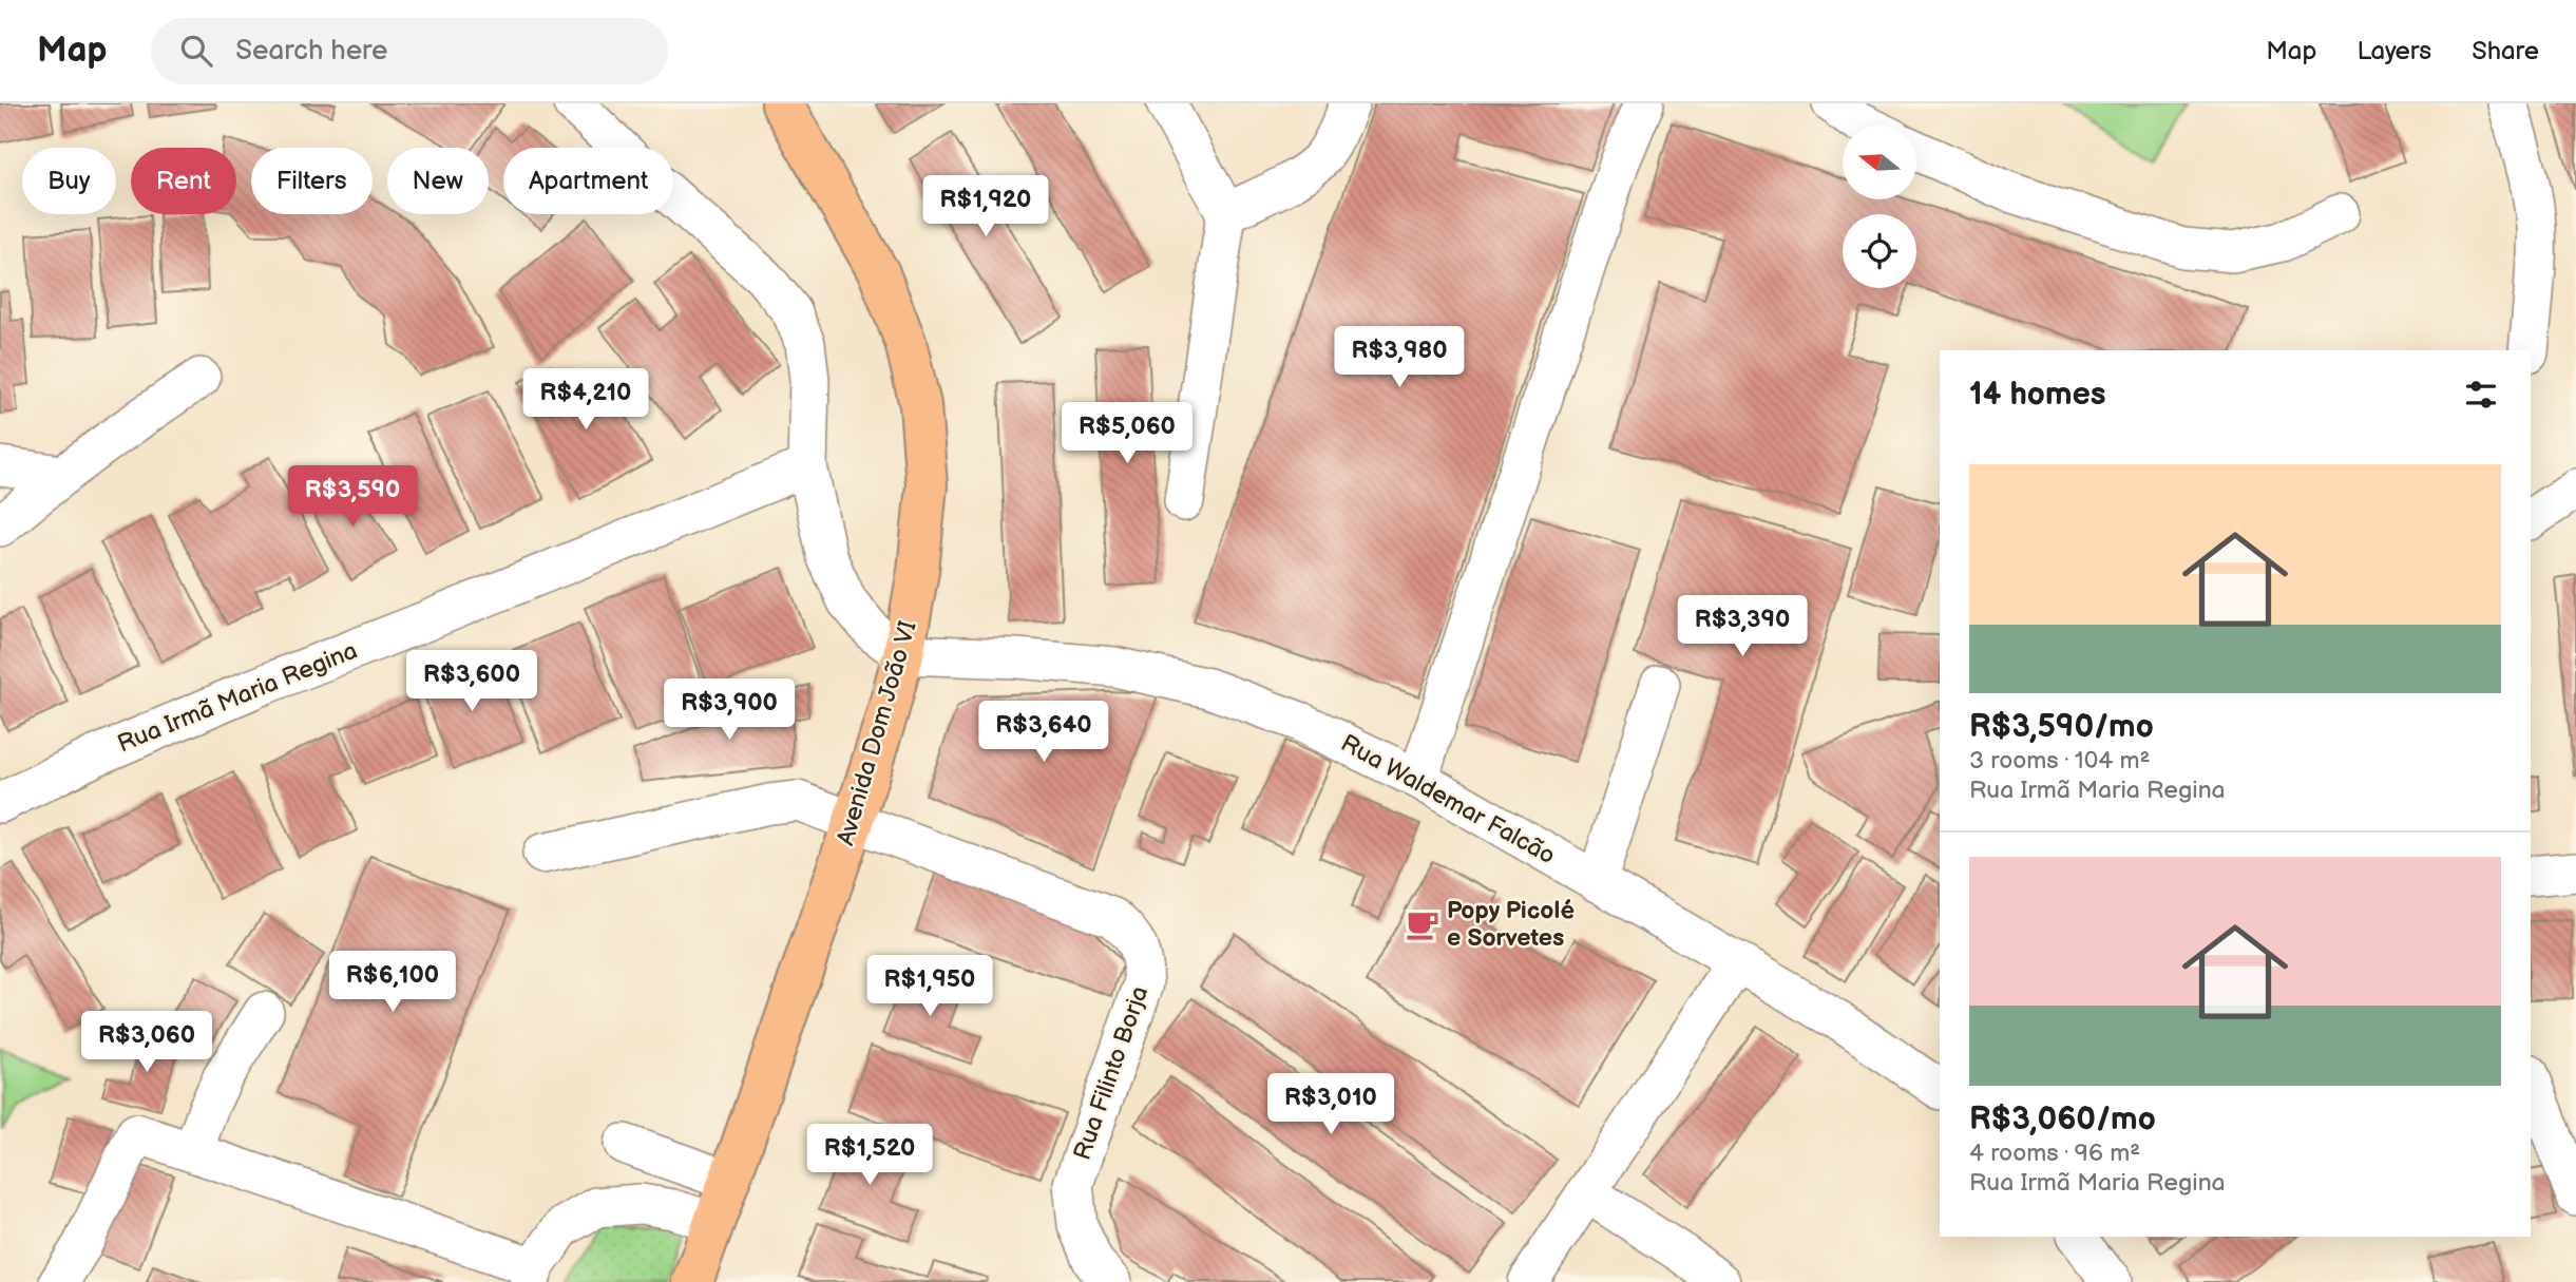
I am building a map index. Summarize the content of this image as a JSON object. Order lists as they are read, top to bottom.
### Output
{
  "streets": {
    "main road": ["Avenida Dom João VI"],
    "street": ["Rua Irmã Maria Regina", "Rua Waldemar Falcão", "Rua Filinto Borja"]
  },
  "crossings": [
    ["Avenida Dom João VI", "Rua Waldemar Falcão"],
    ["Avenida Dom João VI", "Rua Filinto Borja"]
  ],
  "places": {
    "cafe": ["Popy Picolé e Sorvetes"]
  },
  "north": "left",
  "page": {
    "header": "Map",
    "search": "Search here",
    "nav": ["Map", "Layers", "Share"],
    "chip": [
      "Buy",
      "Rent",
      "Filters",
      "New",
      "Apartment"
    ],
    "price": [
      "R$1,920",
      "R$3,980",
      "R$4,210",
      "R$5,060",
      "R$3,590",
      "R$3,390",
      "R$3,600",
      "R$3,900",
      "R$3,640",
      "R$6,100",
      "R$1,950",
      "R$3,060",
      "R$3,010",
      "R$1,520"
    ],
    "heading": "14 homes",
    "list": [
      {
        "name": "R$3,590/mo",
        "note": "3 rooms · 104 m² · Rua Irmã Maria Regina"
      },
      {
        "name": "R$3,060/mo",
        "note": "4 rooms · 96 m² · Rua Irmã Maria Regina"
      }
    ]
  }
}
